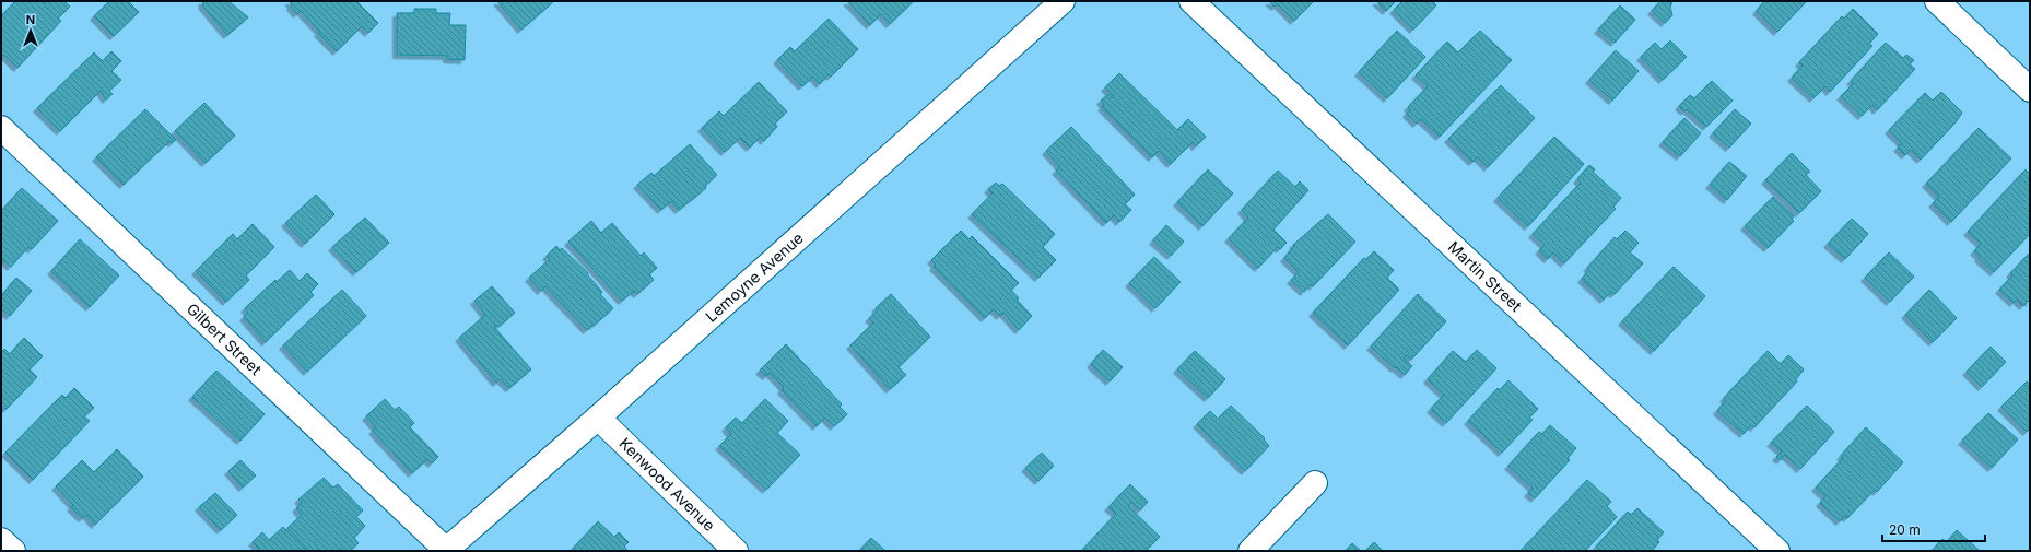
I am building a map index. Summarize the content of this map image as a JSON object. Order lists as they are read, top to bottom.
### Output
{
  "streets": {
    "street": [
      "Martin Street",
      "Lemoyne Avenue",
      "Gilbert Street",
      "Kenwood Avenue"
    ]
  },
  "crossings": [
    ["Lemoyne Avenue", "Gilbert Street"],
    ["Lemoyne Avenue", "Kenwood Avenue"]
  ],
  "scale_bar": "20 m",
  "north": "top"
}
